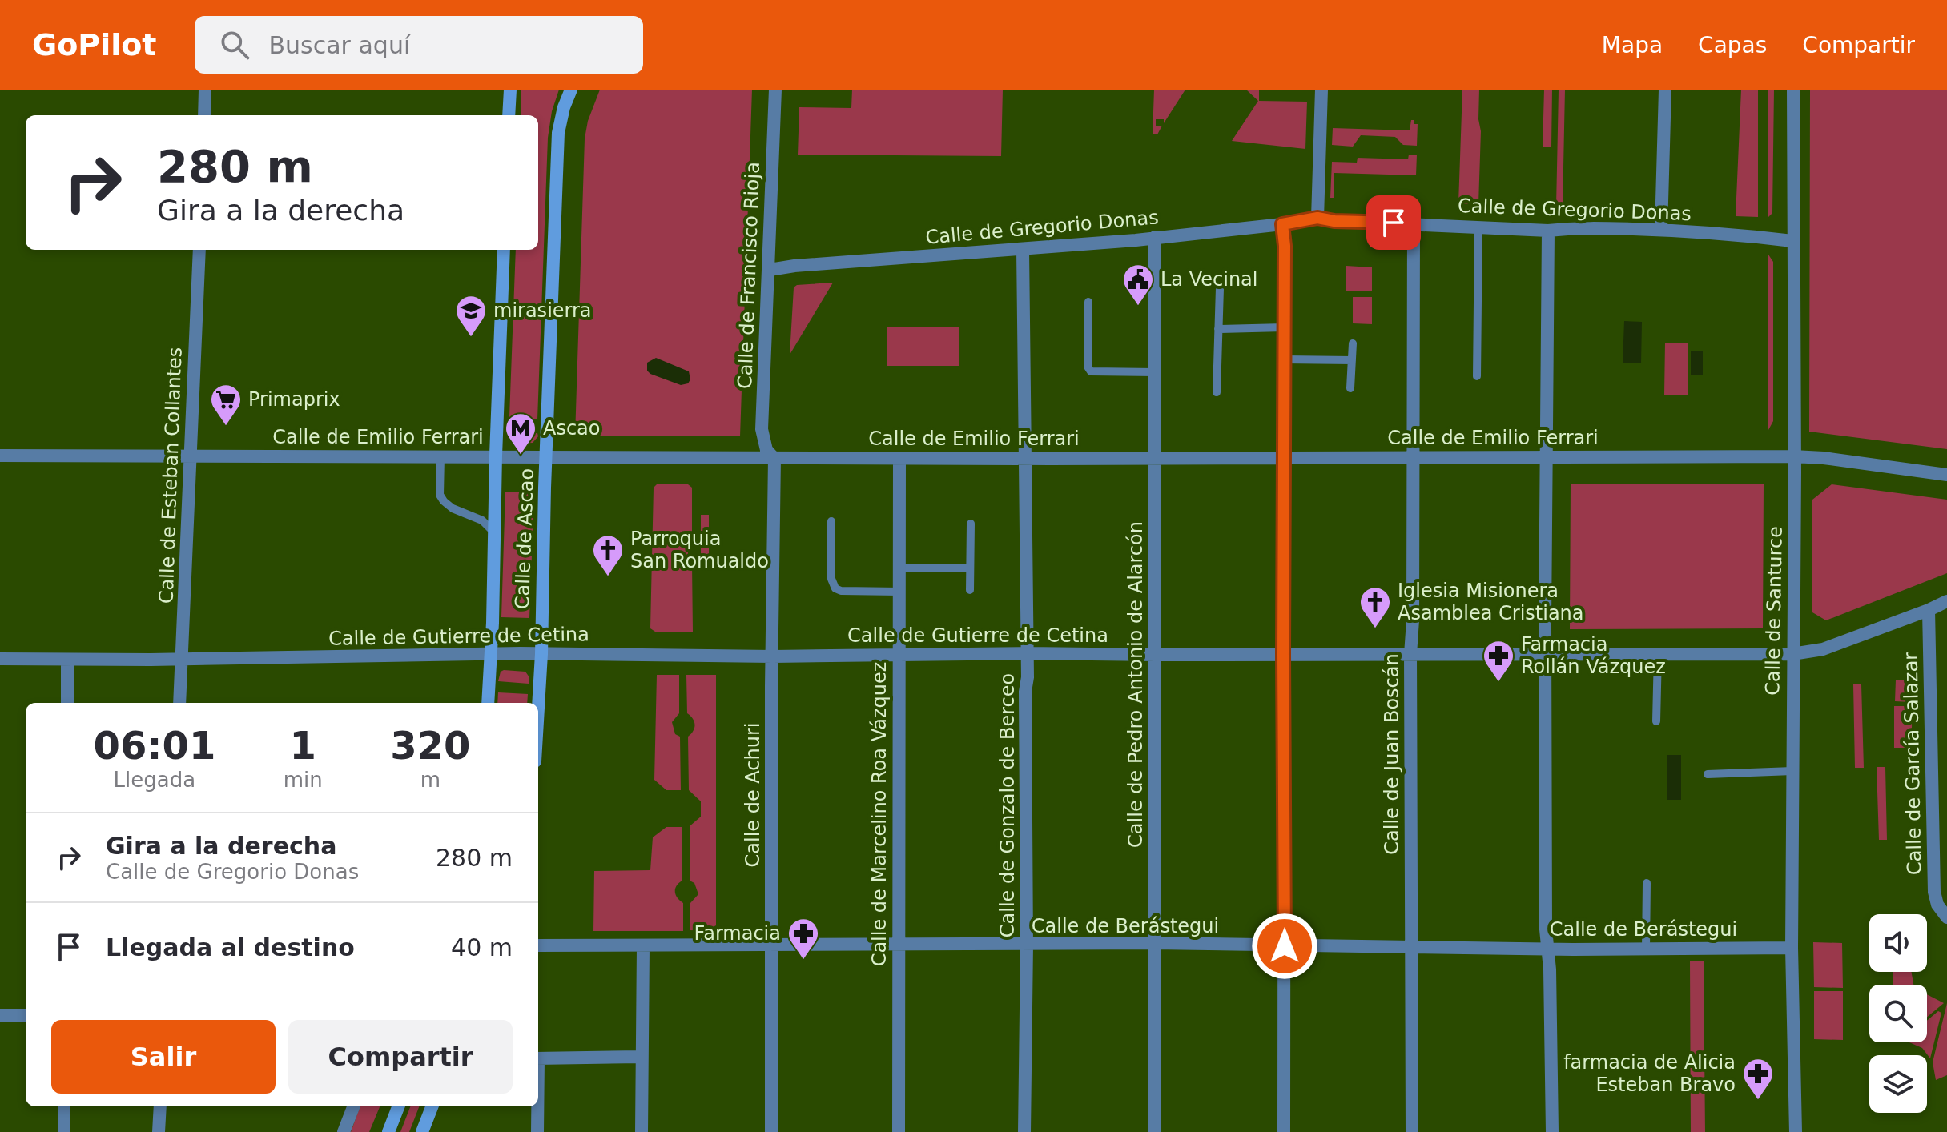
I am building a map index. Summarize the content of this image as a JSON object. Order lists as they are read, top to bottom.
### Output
{
  "streets": {
    "street": [
      "Calle de Gregorio Donas",
      "Calle de Francisco Rioja",
      "Calle de Emilio Ferrari",
      "Calle de Esteban Collantes",
      "Calle de Ascao",
      "Calle de Santurce",
      "Calle de Gutierre de Cetina",
      "Calle de Pedro Antonio de Alarcón",
      "Calle de Juan Boscán",
      "Calle de García Salazar",
      "Calle de Achuri",
      "Calle de Gonzalo de Berceo",
      "Calle de Marcelino Roa Vázquez",
      "Calle de Berástegui"
    ]
  },
  "crossings": [
    ["Calle de Gregorio Donas", "Calle de Francisco Rioja"],
    ["Calle de Gregorio Donas", "Calle de Santurce"],
    ["Calle de Gregorio Donas", "Calle de Pedro Antonio de Alarcón"],
    ["Calle de Gregorio Donas", "Calle de Juan Boscán"],
    ["Calle de Gregorio Donas", "Calle de Gonzalo de Berceo"],
    ["Calle de Francisco Rioja", "Calle de Emilio Ferrari"],
    ["Calle de Francisco Rioja", "Calle de Achuri"],
    ["Calle de Emilio Ferrari", "Calle de Esteban Collantes"],
    ["Calle de Emilio Ferrari", "Calle de Ascao"],
    ["Calle de Emilio Ferrari", "Calle de Santurce"],
    ["Calle de Emilio Ferrari", "Calle de Pedro Antonio de Alarcón"],
    ["Calle de Emilio Ferrari", "Calle de Juan Boscán"],
    ["Calle de Emilio Ferrari", "Calle de Achuri"],
    ["Calle de Emilio Ferrari", "Calle de Gonzalo de Berceo"],
    ["Calle de Emilio Ferrari", "Calle de Marcelino Roa Vázquez"],
    ["Calle de Esteban Collantes", "Calle de Gutierre de Cetina"],
    ["Calle de Ascao", "Calle de Gutierre de Cetina"],
    ["Calle de Santurce", "Calle de Gutierre de Cetina"],
    ["Calle de Santurce", "Calle de Berástegui"],
    ["Calle de Gutierre de Cetina", "Calle de Pedro Antonio de Alarcón"],
    ["Calle de Gutierre de Cetina", "Calle de Juan Boscán"],
    ["Calle de Gutierre de Cetina", "Calle de García Salazar"],
    ["Calle de Gutierre de Cetina", "Calle de Achuri"],
    ["Calle de Gutierre de Cetina", "Calle de Gonzalo de Berceo"],
    ["Calle de Gutierre de Cetina", "Calle de Marcelino Roa Vázquez"],
    ["Calle de Pedro Antonio de Alarcón", "Calle de Berástegui"],
    ["Calle de Juan Boscán", "Calle de Berástegui"],
    ["Calle de Achuri", "Calle de Berástegui"],
    ["Calle de Gonzalo de Berceo", "Calle de Berástegui"],
    ["Calle de Marcelino Roa Vázquez", "Calle de Berástegui"]
  ],
  "places": {
    "public building": ["La Vecinal"],
    "school or university": ["mirasierra"],
    "supermarket": ["Primaprix"],
    "metro station": ["Ascao"],
    "church": ["Parroquia San Romualdo", "Iglesia Misionera Asamblea Cristiana"],
    "pharmacy": ["Farmacia Rollán Vázquez", "Farmacia", "farmacia de Alicia Esteban Bravo"]
  },
  "page": {
    "header": "GoPilot",
    "search": "Buscar aquí",
    "nav": ["Mapa", "Capas", "Compartir"],
    "turn": ["280 m", "Gira a la derecha"],
    "eta": [
      "06:01",
      "Llegada",
      "1",
      "min",
      "320",
      "m"
    ],
    "list": [
      {
        "name": "Gira a la derecha",
        "note": "Calle de Gregorio Donas",
        "value": "280 m"
      },
      {
        "name": "Llegada al destino",
        "value": "40 m"
      }
    ],
    "buttons": ["Salir", "Compartir"]
  }
}
